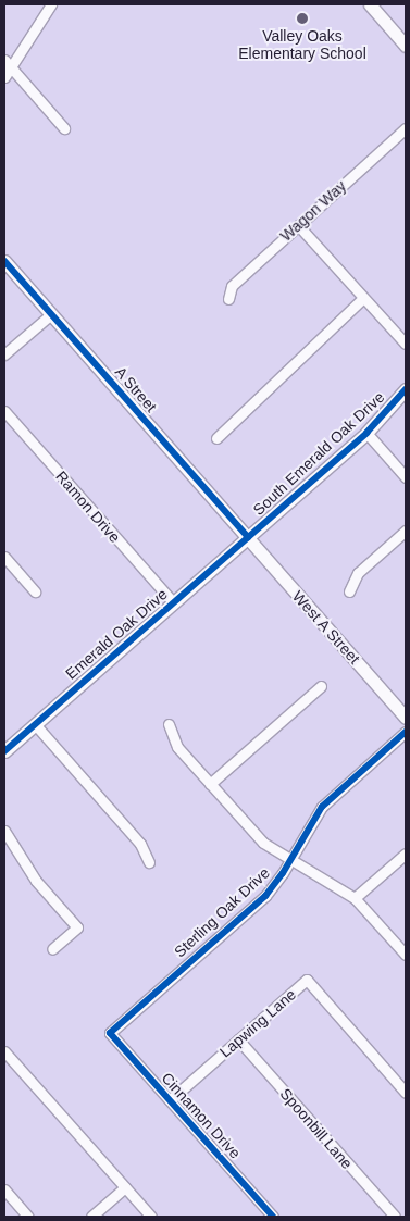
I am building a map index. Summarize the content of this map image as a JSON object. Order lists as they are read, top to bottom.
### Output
{
  "streets": {
    "street": [
      "Wagon Way",
      "A Street",
      "South Emerald Oak Drive",
      "Ramon Drive",
      "West A Street",
      "Emerald Oak Drive",
      "Sterling Oak Drive",
      "Lapwing Lane",
      "Cinnamon Drive",
      "Spoonbill Lane"
    ]
  },
  "crossings": [
    ["A Street", "South Emerald Oak Drive"],
    ["A Street", "West A Street"],
    ["A Street", "Emerald Oak Drive"],
    ["South Emerald Oak Drive", "West A Street"],
    ["South Emerald Oak Drive", "Emerald Oak Drive"],
    ["Ramon Drive", "Emerald Oak Drive"],
    ["West A Street", "Emerald Oak Drive"],
    ["Sterling Oak Drive", "Cinnamon Drive"],
    ["Lapwing Lane", "Cinnamon Drive"],
    ["Lapwing Lane", "Spoonbill Lane"]
  ],
  "places": ["Valley Oaks Elementary School"]
}
